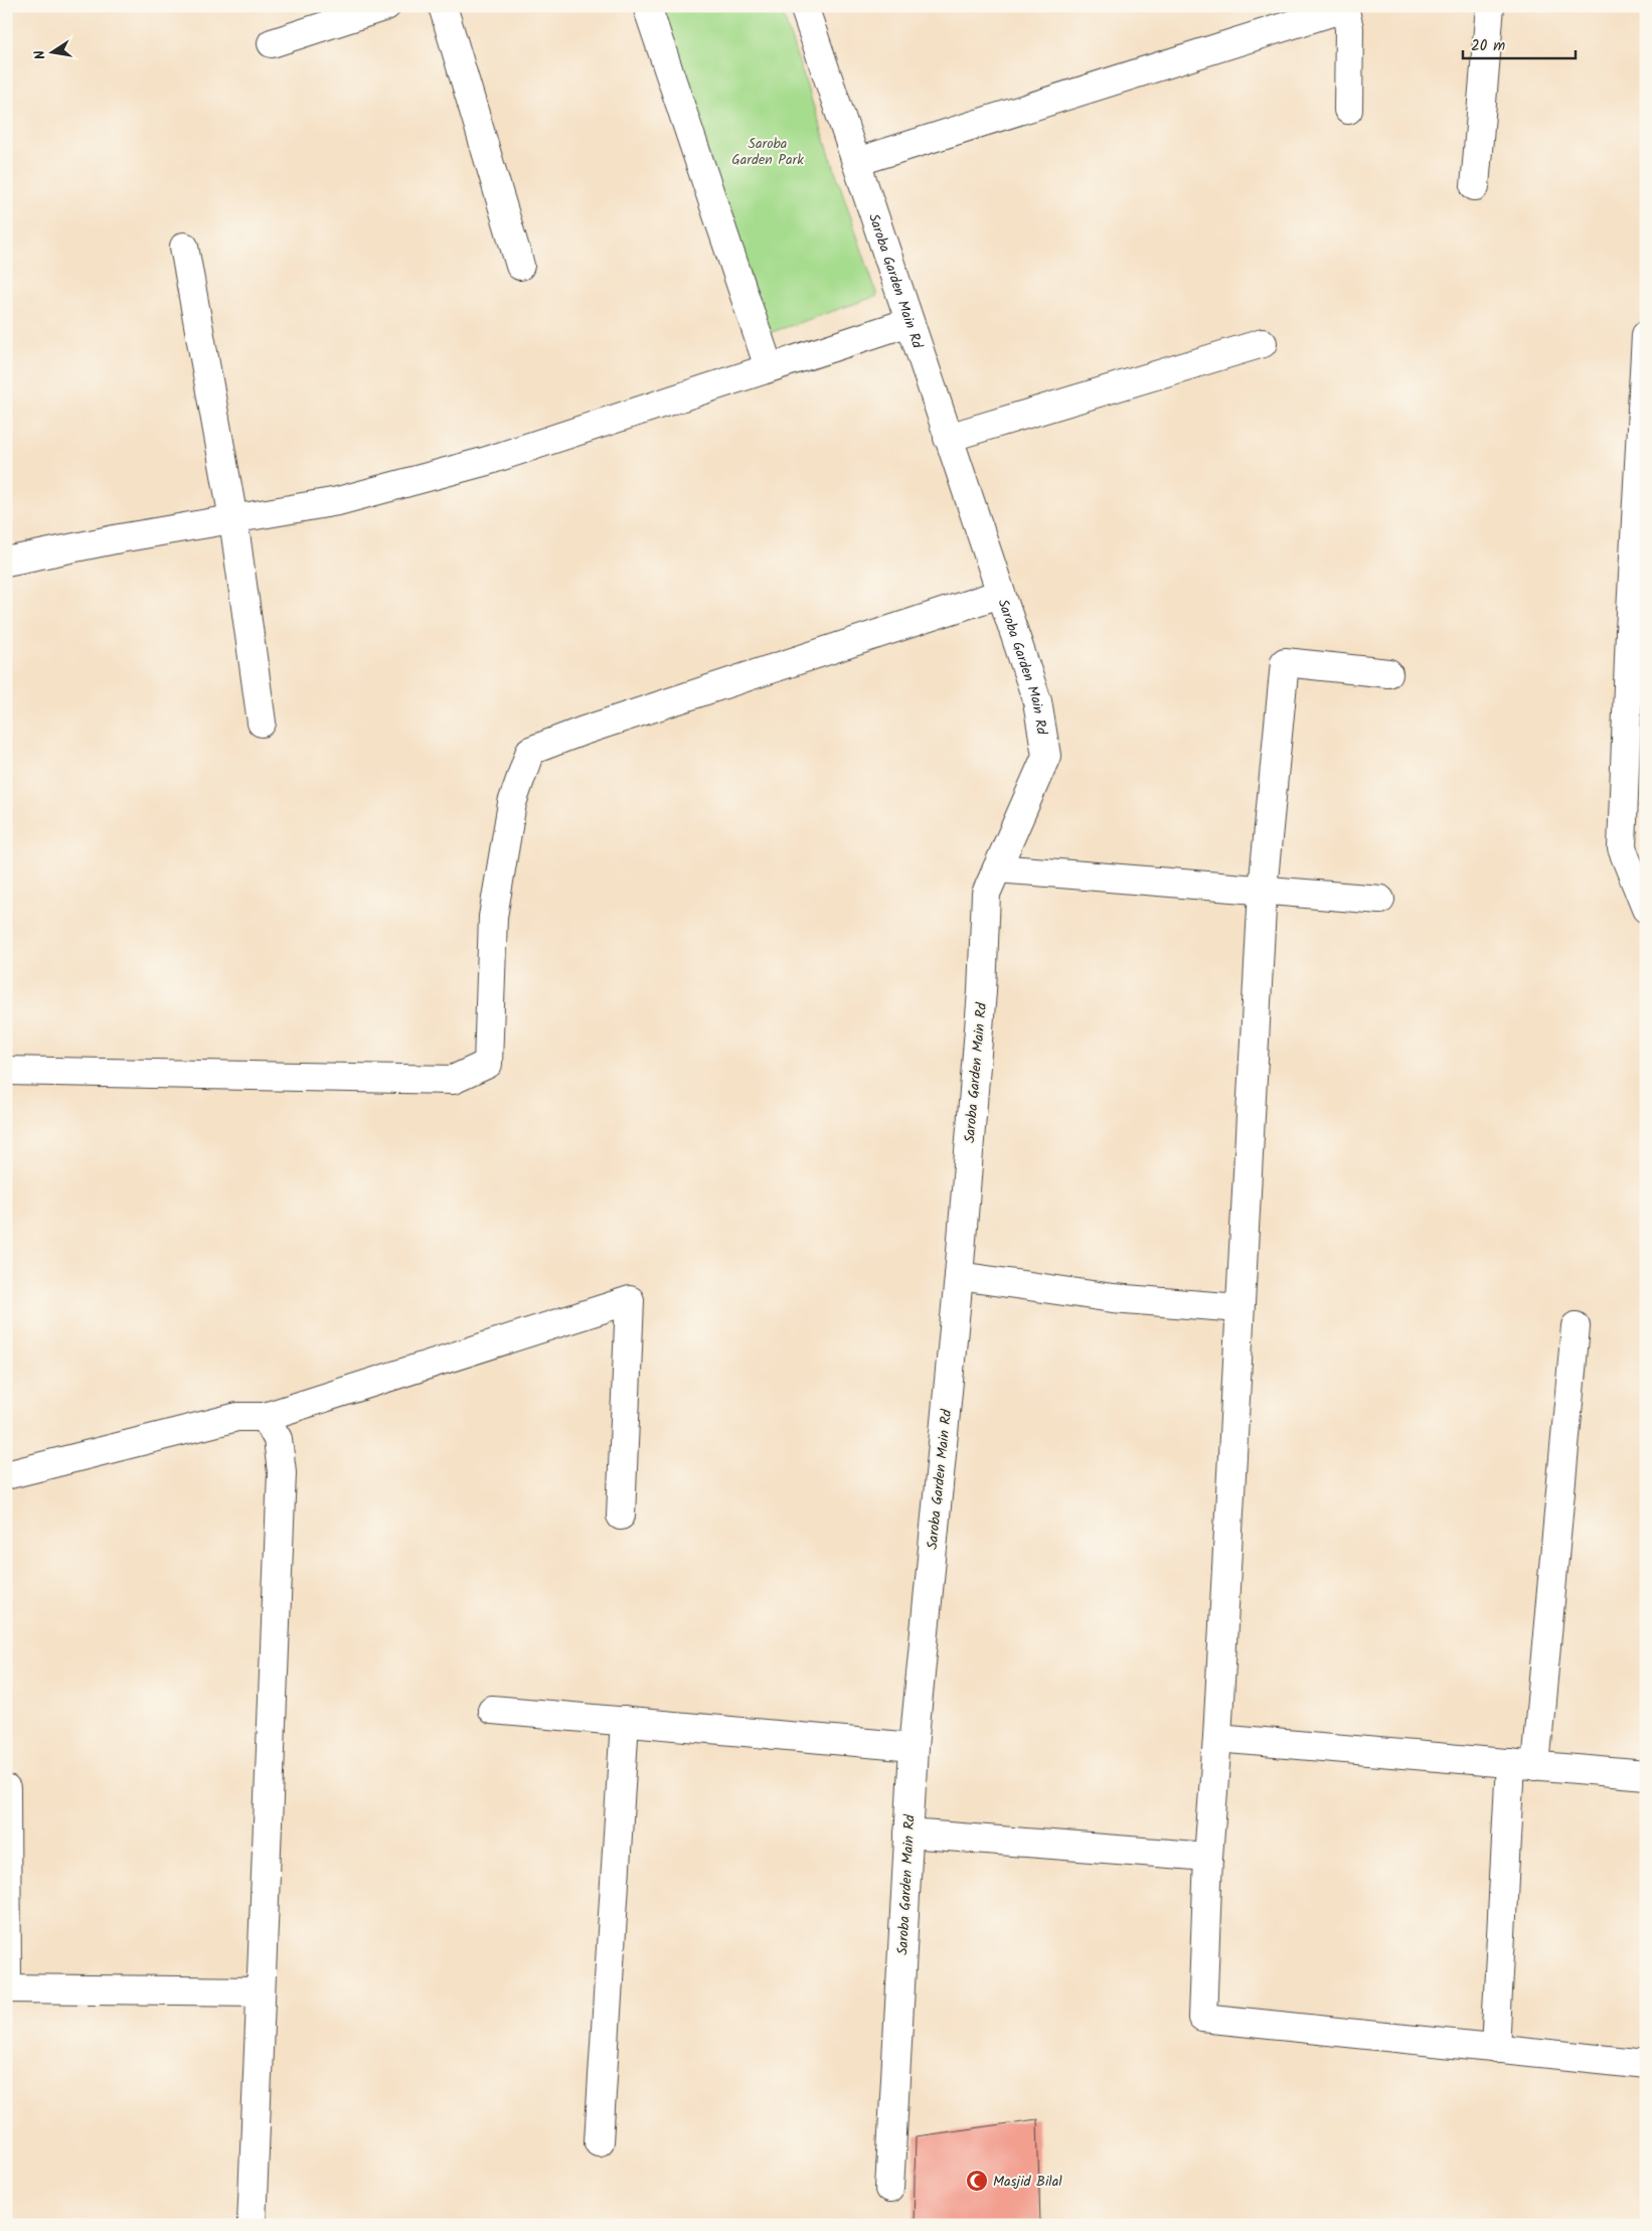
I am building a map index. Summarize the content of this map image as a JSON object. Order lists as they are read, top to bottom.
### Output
{
  "streets": {
    "street": ["Saroba Garden Main Rd"]
  },
  "parks": ["Saroba Garden Park"],
  "places": {
    "mosque": ["Masjid Bilal"]
  },
  "scale_bar": "20 m",
  "north": "left"
}
